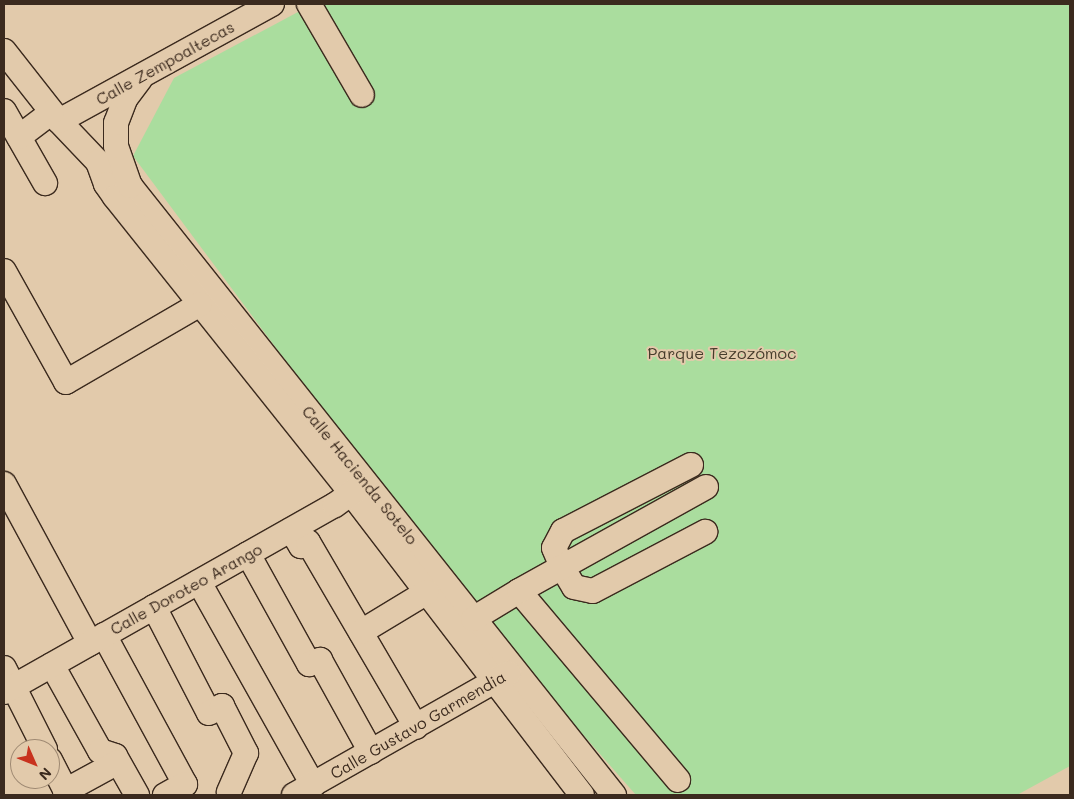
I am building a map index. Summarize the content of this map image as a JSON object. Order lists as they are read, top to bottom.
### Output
{
  "streets": {
    "street": [
      "Calle Zempoaltecas",
      "Calle Hacienda Sotelo",
      "Calle Doroteo Arango",
      "Calle Gustavo Garmendia"
    ]
  },
  "crossings": [
    ["Calle Zempoaltecas", "Calle Hacienda Sotelo"],
    ["Calle Hacienda Sotelo", "Calle Doroteo Arango"],
    ["Calle Hacienda Sotelo", "Calle Gustavo Garmendia"]
  ],
  "parks": ["Parque Tezozómoc"],
  "north": "bottom right"
}
